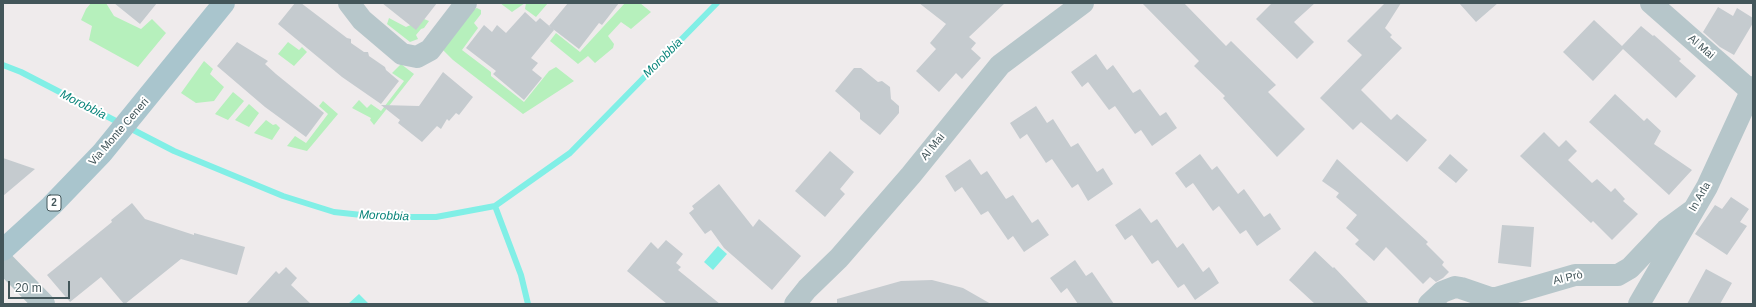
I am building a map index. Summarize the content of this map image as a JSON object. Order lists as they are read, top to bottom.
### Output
{
  "streets": {
    "main road": ["Via Monte Ceneri", "2"],
    "street": ["Al Mai", "In Arla", "Al Prò"]
  },
  "crossings": [
    ["Al Mai", "In Arla"],
    ["In Arla", "Al Prò"]
  ],
  "water": ["Morobbia"],
  "scale_bar": "20 m"
}
